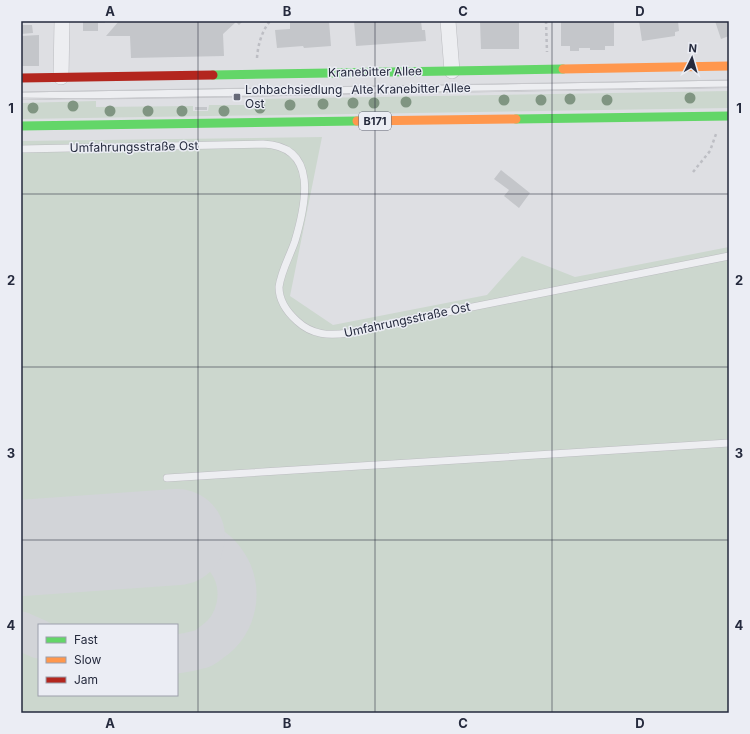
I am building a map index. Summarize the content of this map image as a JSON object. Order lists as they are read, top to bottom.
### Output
{
  "streets": {
    "street": ["Kranebitter Allee", "B171"],
    "lane": ["Alte Kranebitter Allee", "Umfahrungsstraße Ost"]
  },
  "places": {
    "transit": ["Lohbachsiedlung Ost"]
  },
  "legend": ["Fast", "Slow", "Jam"],
  "north": "top",
  "grid": {
    "columns": [
      "A",
      "B",
      "C",
      "D"
    ],
    "rows": [
      "1",
      "2",
      "3",
      "4"
    ]
  }
}
